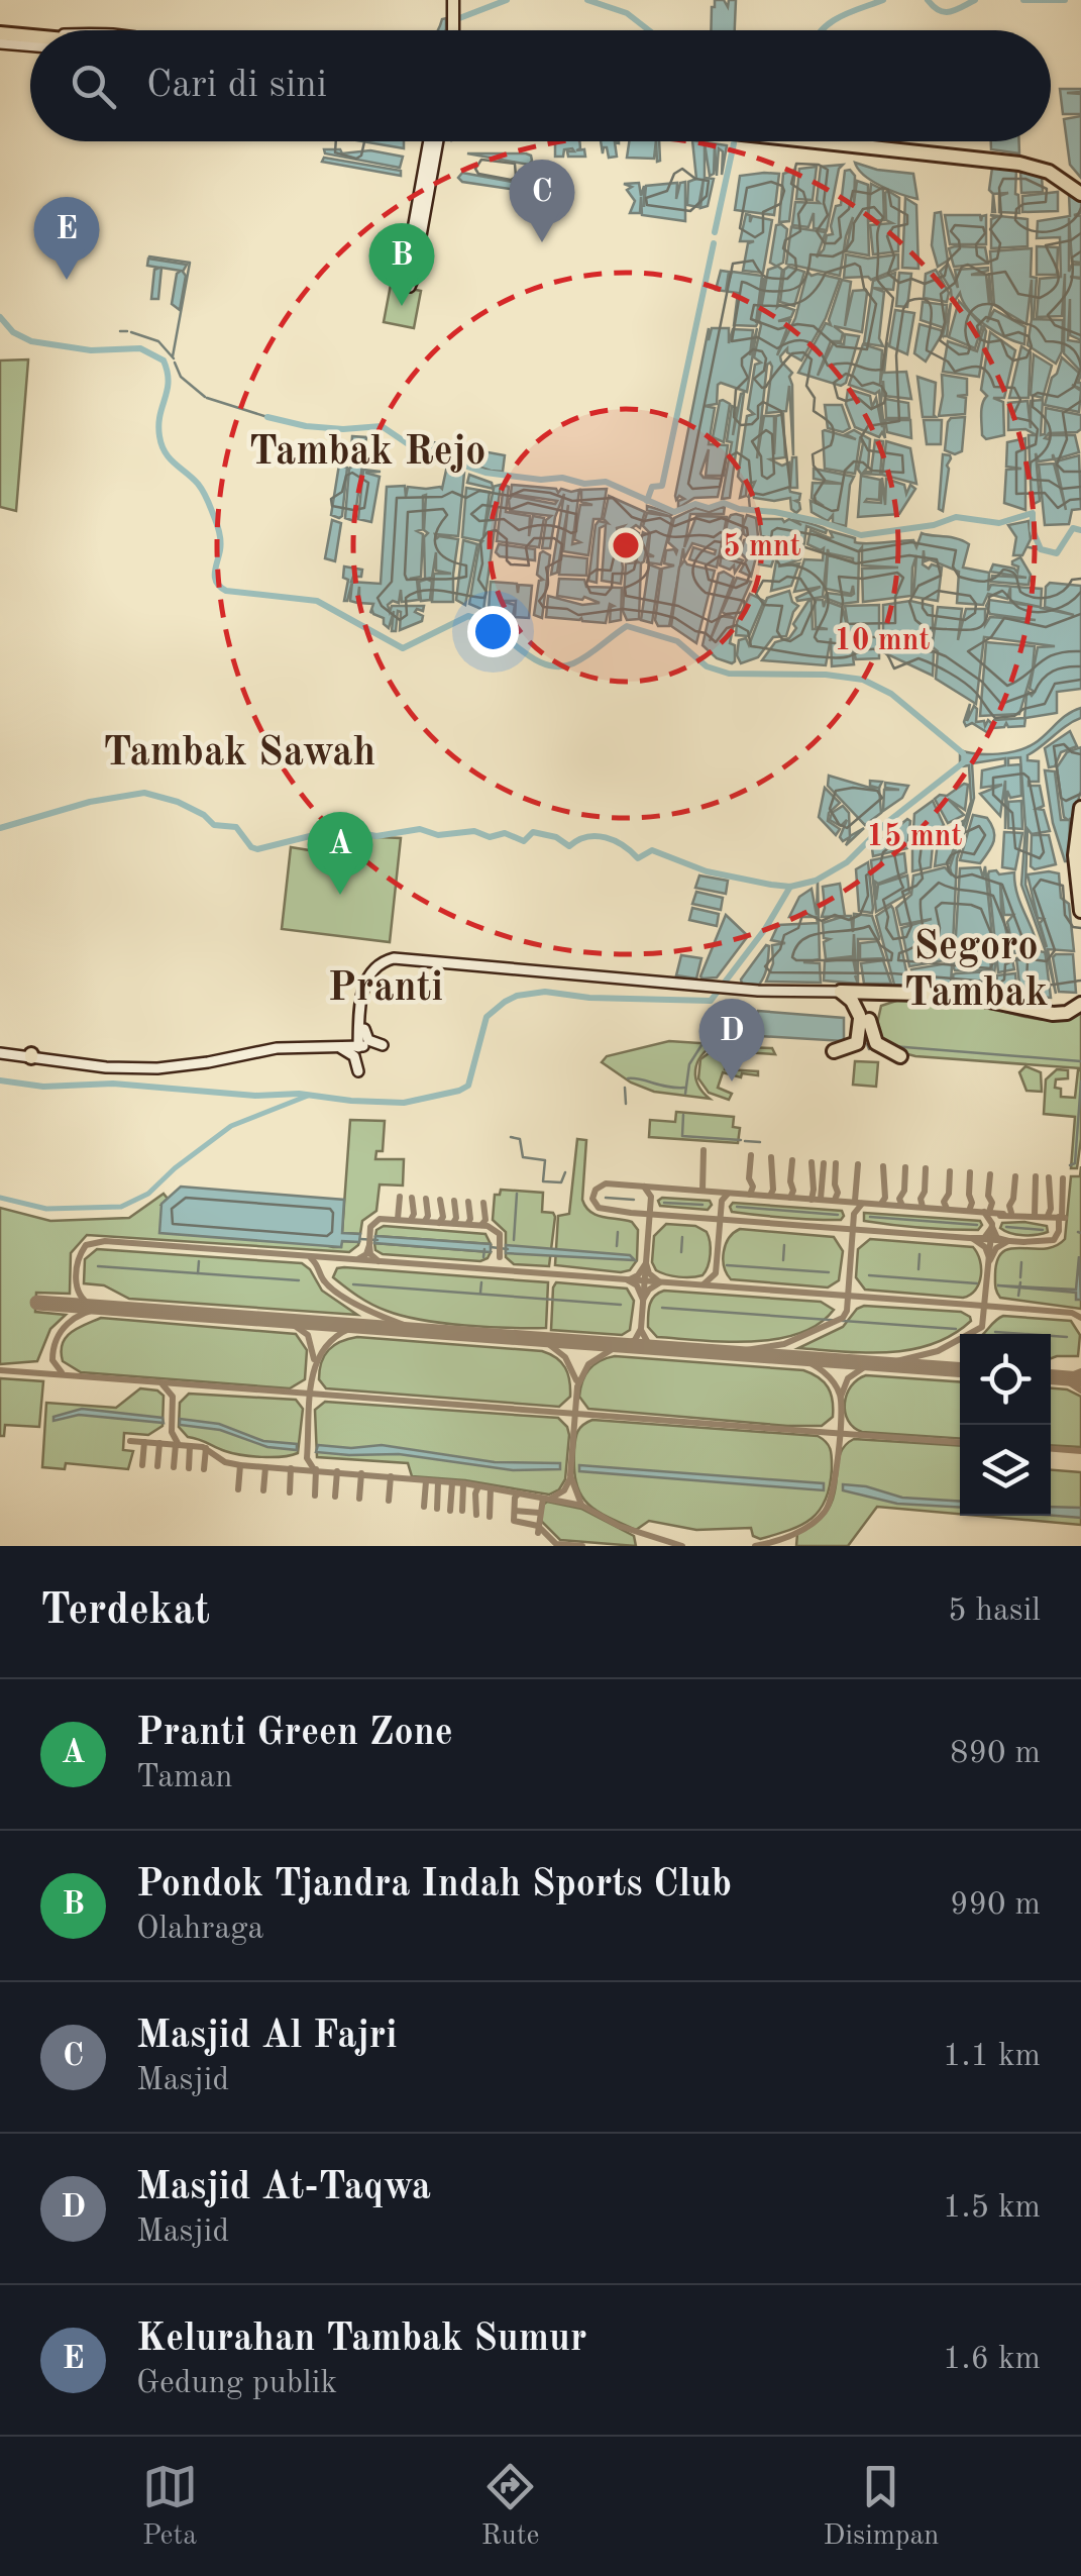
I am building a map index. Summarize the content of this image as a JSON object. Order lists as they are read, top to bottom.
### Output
{
  "districts": [
    "Tambak Rejo",
    "Tambak Sawah",
    "Segoro Tambak",
    "Pranti"
  ],
  "page": {
    "search": "Cari di sini",
    "pins": [
      "C",
      "E",
      "B",
      "A",
      "D"
    ],
    "heading": ["Terdekat", "5 hasil"],
    "list": [
      {
        "mark": "A",
        "name": "Pranti Green Zone",
        "note": "Taman",
        "value": "890 m"
      },
      {
        "mark": "B",
        "name": "Pondok Tjandra Indah Sports Club",
        "note": "Olahraga",
        "value": "990 m"
      },
      {
        "mark": "C",
        "name": "Masjid Al Fajri",
        "note": "Masjid",
        "value": "1.1 km"
      },
      {
        "mark": "D",
        "name": "Masjid At-Taqwa",
        "note": "Masjid",
        "value": "1.5 km"
      },
      {
        "mark": "E",
        "name": "Kelurahan Tambak Sumur",
        "note": "Gedung publik",
        "value": "1.6 km"
      }
    ],
    "nav": ["Peta", "Rute", "Disimpan"]
  },
  "rings": ["5 mnt", "10 mnt", "15 mnt"]
}
